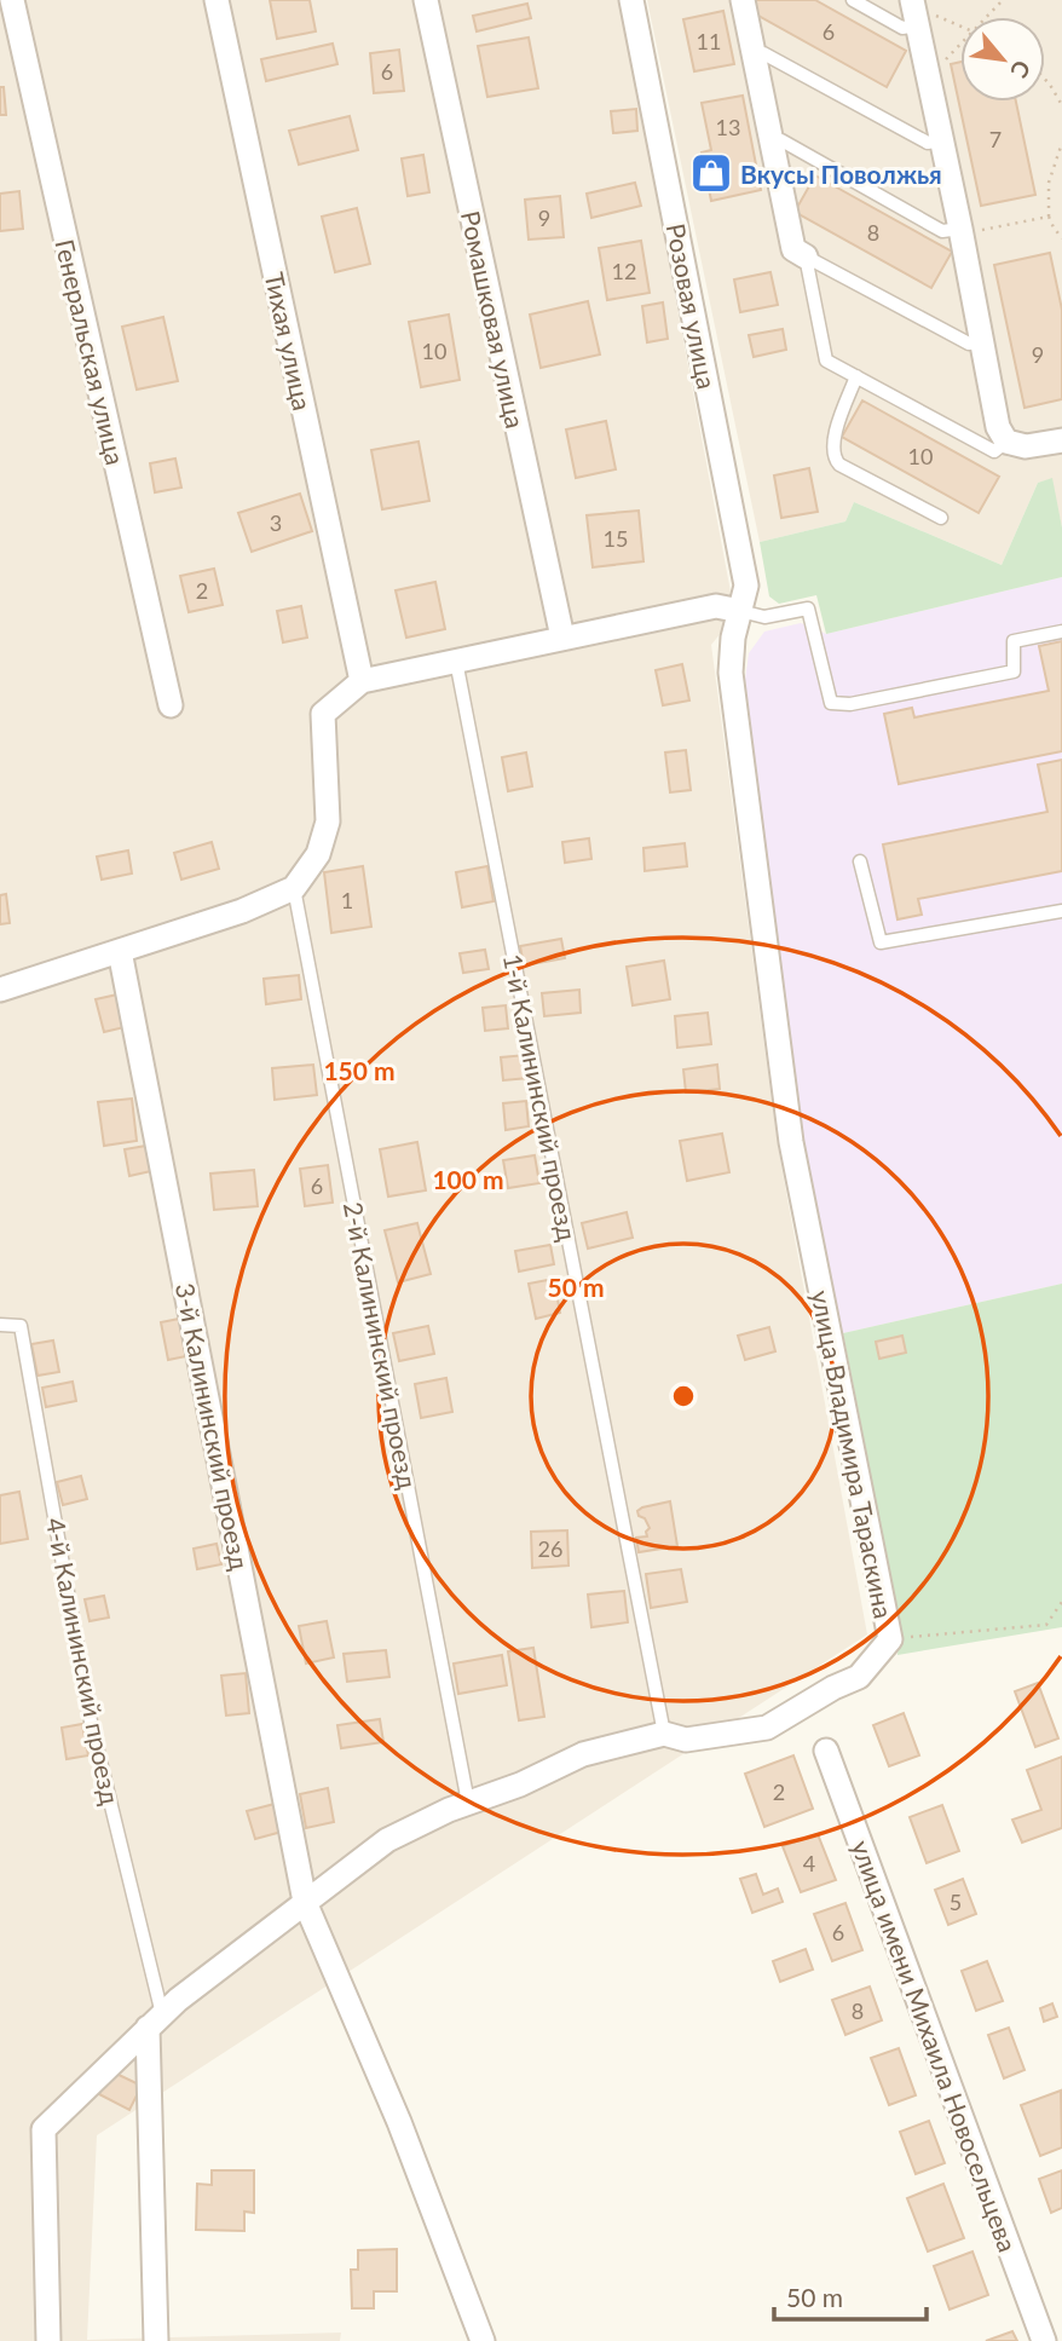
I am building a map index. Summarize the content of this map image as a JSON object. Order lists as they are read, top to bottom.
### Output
{
  "streets": {
    "street": [
      "Розовая улица",
      "Ромашковая улица",
      "Тихая улица",
      "Генеральская улица",
      "3-й Калининский проезд",
      "улица Владимира Тараскина",
      "улица имени Михаила Новосельцева"
    ],
    "lane": ["1-й Калининский проезд", "2-й Калининский проезд", "4-й Калининский проезд"]
  },
  "crossings": [
    ["Розовая улица", "улица Владимира Тараскина"],
    ["1-й Калининский проезд", "улица Владимира Тараскина"],
    ["2-й Калининский проезд", "улица Владимира Тараскина"],
    ["3-й Калининский проезд", "улица Владимира Тараскина"],
    ["улица Владимира Тараскина", "4-й Калининский проезд"]
  ],
  "places": {
    "shop": ["Вкусы Поволжья"]
  },
  "house_numbers": [
    "6",
    "11",
    "6",
    "13",
    "7",
    "9",
    "8",
    "12",
    "10",
    "9",
    "10",
    "3",
    "15",
    "2",
    "1",
    "6",
    "26",
    "2",
    "4",
    "5",
    "6",
    "8"
  ],
  "scale_bar": "50 m",
  "north": "bottom right",
  "rings": ["150 m", "100 m", "50 m"]
}
